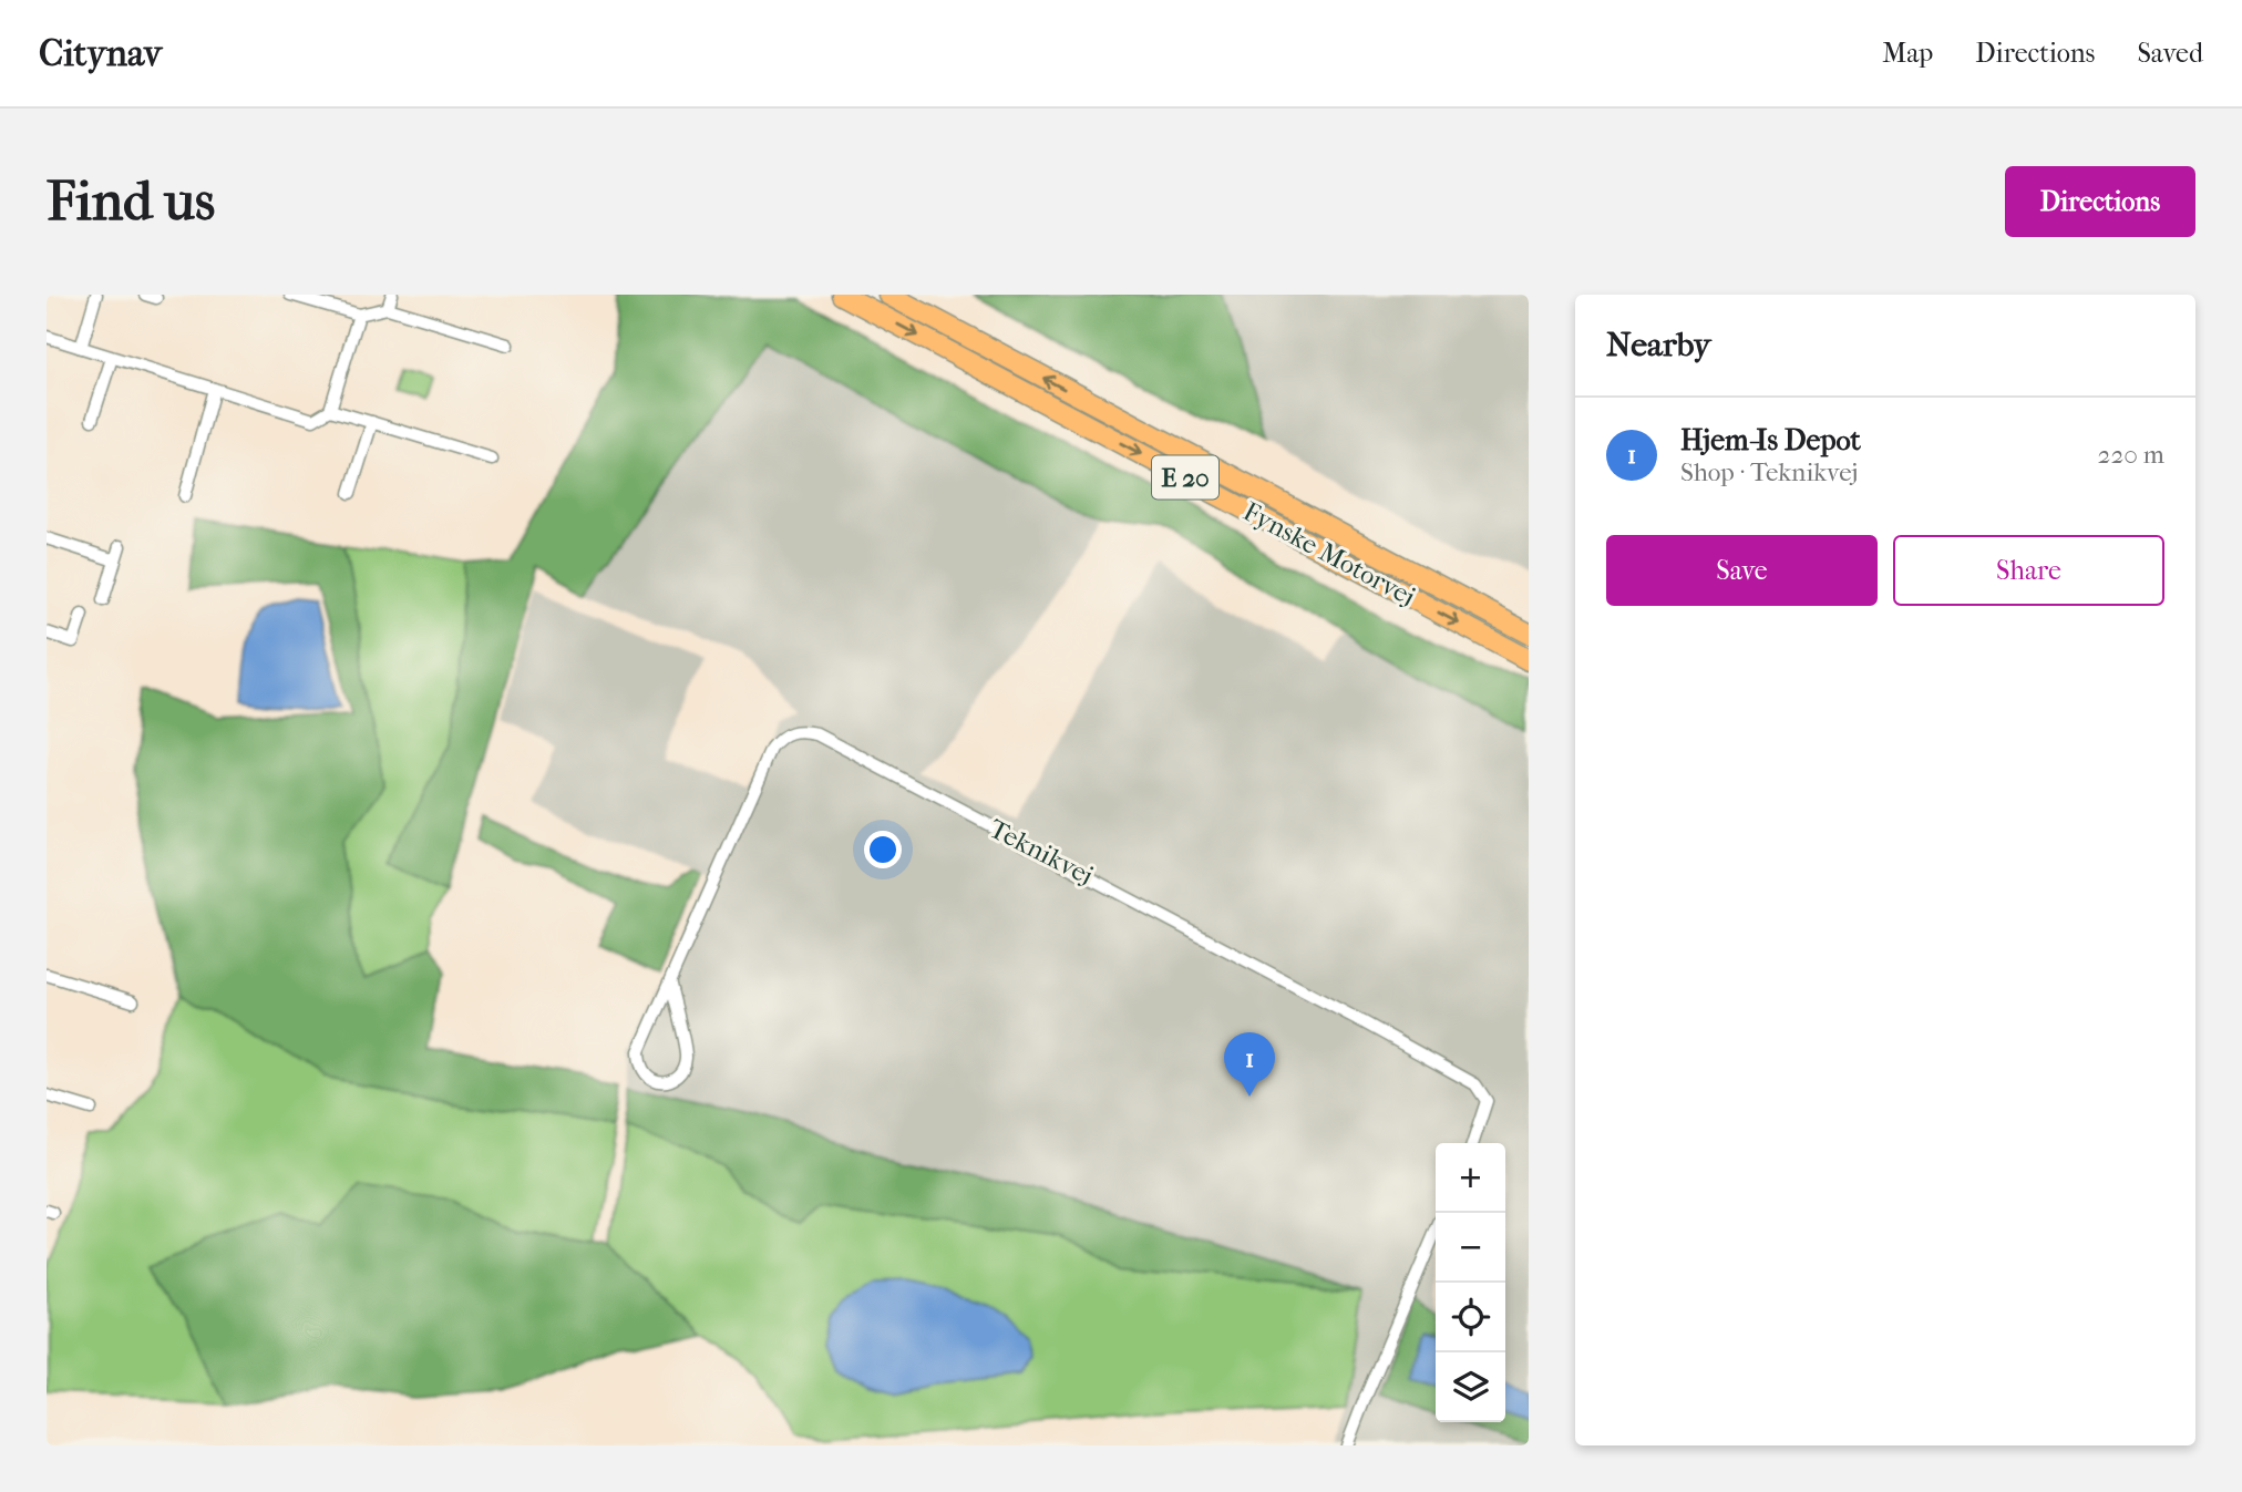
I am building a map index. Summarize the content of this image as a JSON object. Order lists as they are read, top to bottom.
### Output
{
  "streets": {
    "highway": ["E 20", "Fynske Motorvej"],
    "street": ["Teknikvej"]
  },
  "page": {
    "header": "Citynav",
    "nav": ["Map", "Directions", "Saved"],
    "buttons": [
      "Directions",
      ["Save", "Share"]
    ],
    "title": "Find us",
    "heading": "Nearby",
    "list": [
      {
        "mark": "1",
        "name": "Hjem-Is Depot",
        "note": "Shop · Teknikvej",
        "value": "220 m"
      }
    ],
    "pins": "1",
    "map_buttons": ["+", "−"]
  }
}
